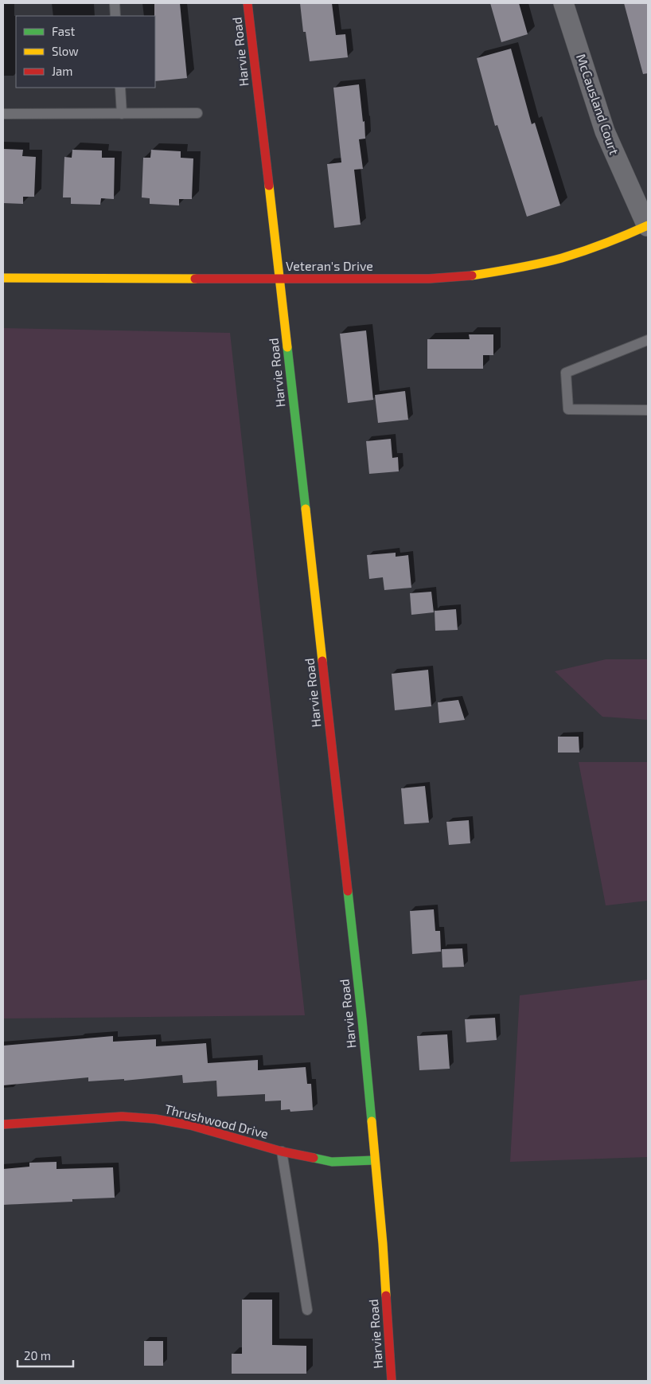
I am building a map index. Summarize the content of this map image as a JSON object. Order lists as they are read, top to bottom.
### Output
{
  "streets": {
    "street": [
      "Harvie Road",
      "McCausland Court",
      "Veteran's Drive",
      "Thrushwood Drive"
    ]
  },
  "crossings": [
    ["Harvie Road", "Veteran's Drive"],
    ["Harvie Road", "Thrushwood Drive"],
    ["McCausland Court", "Veteran's Drive"]
  ],
  "legend": ["Fast", "Slow", "Jam"],
  "scale_bar": "20 m"
}
